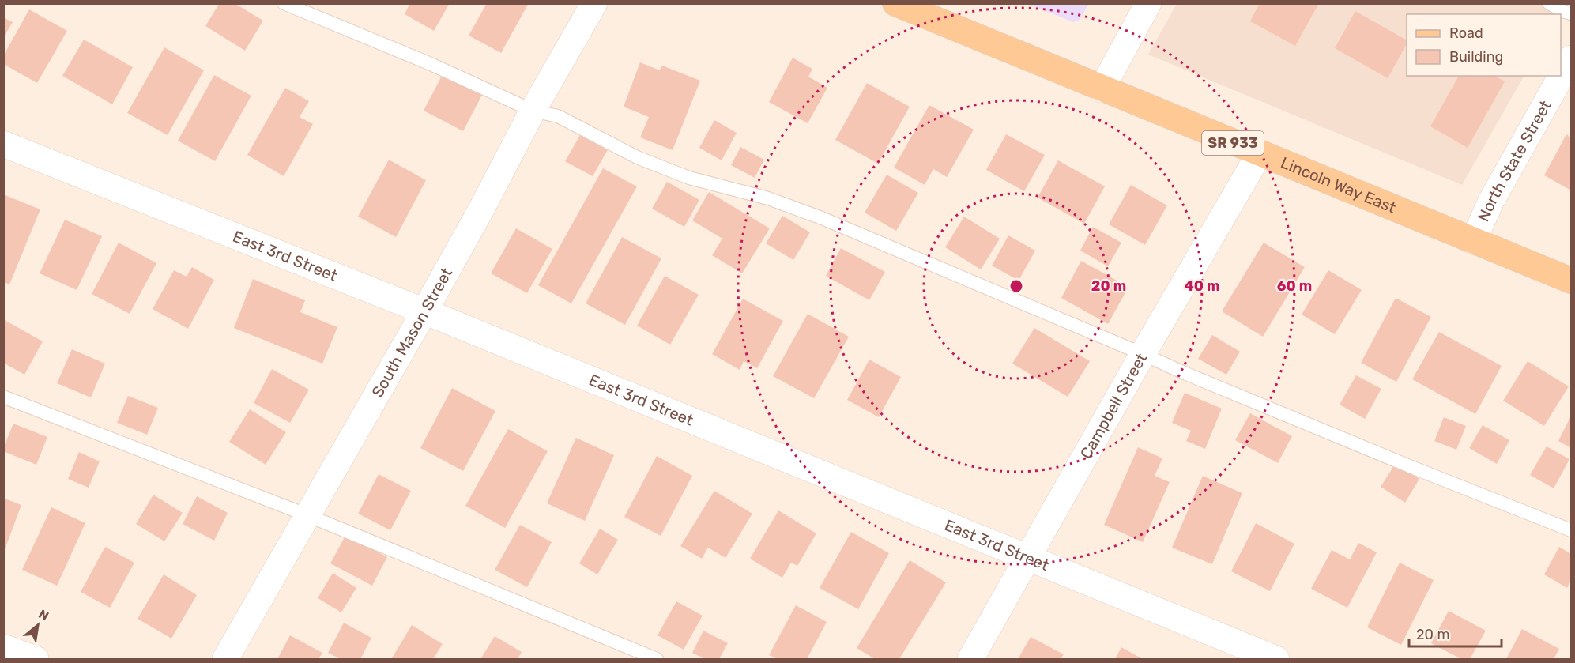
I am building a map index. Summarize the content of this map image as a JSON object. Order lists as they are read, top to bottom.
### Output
{
  "streets": {
    "main road": ["SR 933", "Lincoln Way East"],
    "street": [
      "North State Street",
      "East 3rd Street",
      "South Mason Street",
      "Campbell Street"
    ]
  },
  "crossings": [
    ["North State Street", "Lincoln Way East"],
    ["Lincoln Way East", "Campbell Street"],
    ["East 3rd Street", "South Mason Street"],
    ["East 3rd Street", "Campbell Street"]
  ],
  "legend": ["Road", "Building"],
  "scale_bar": "20 m",
  "north": "top right",
  "rings": ["20 m", "40 m", "60 m"]
}
